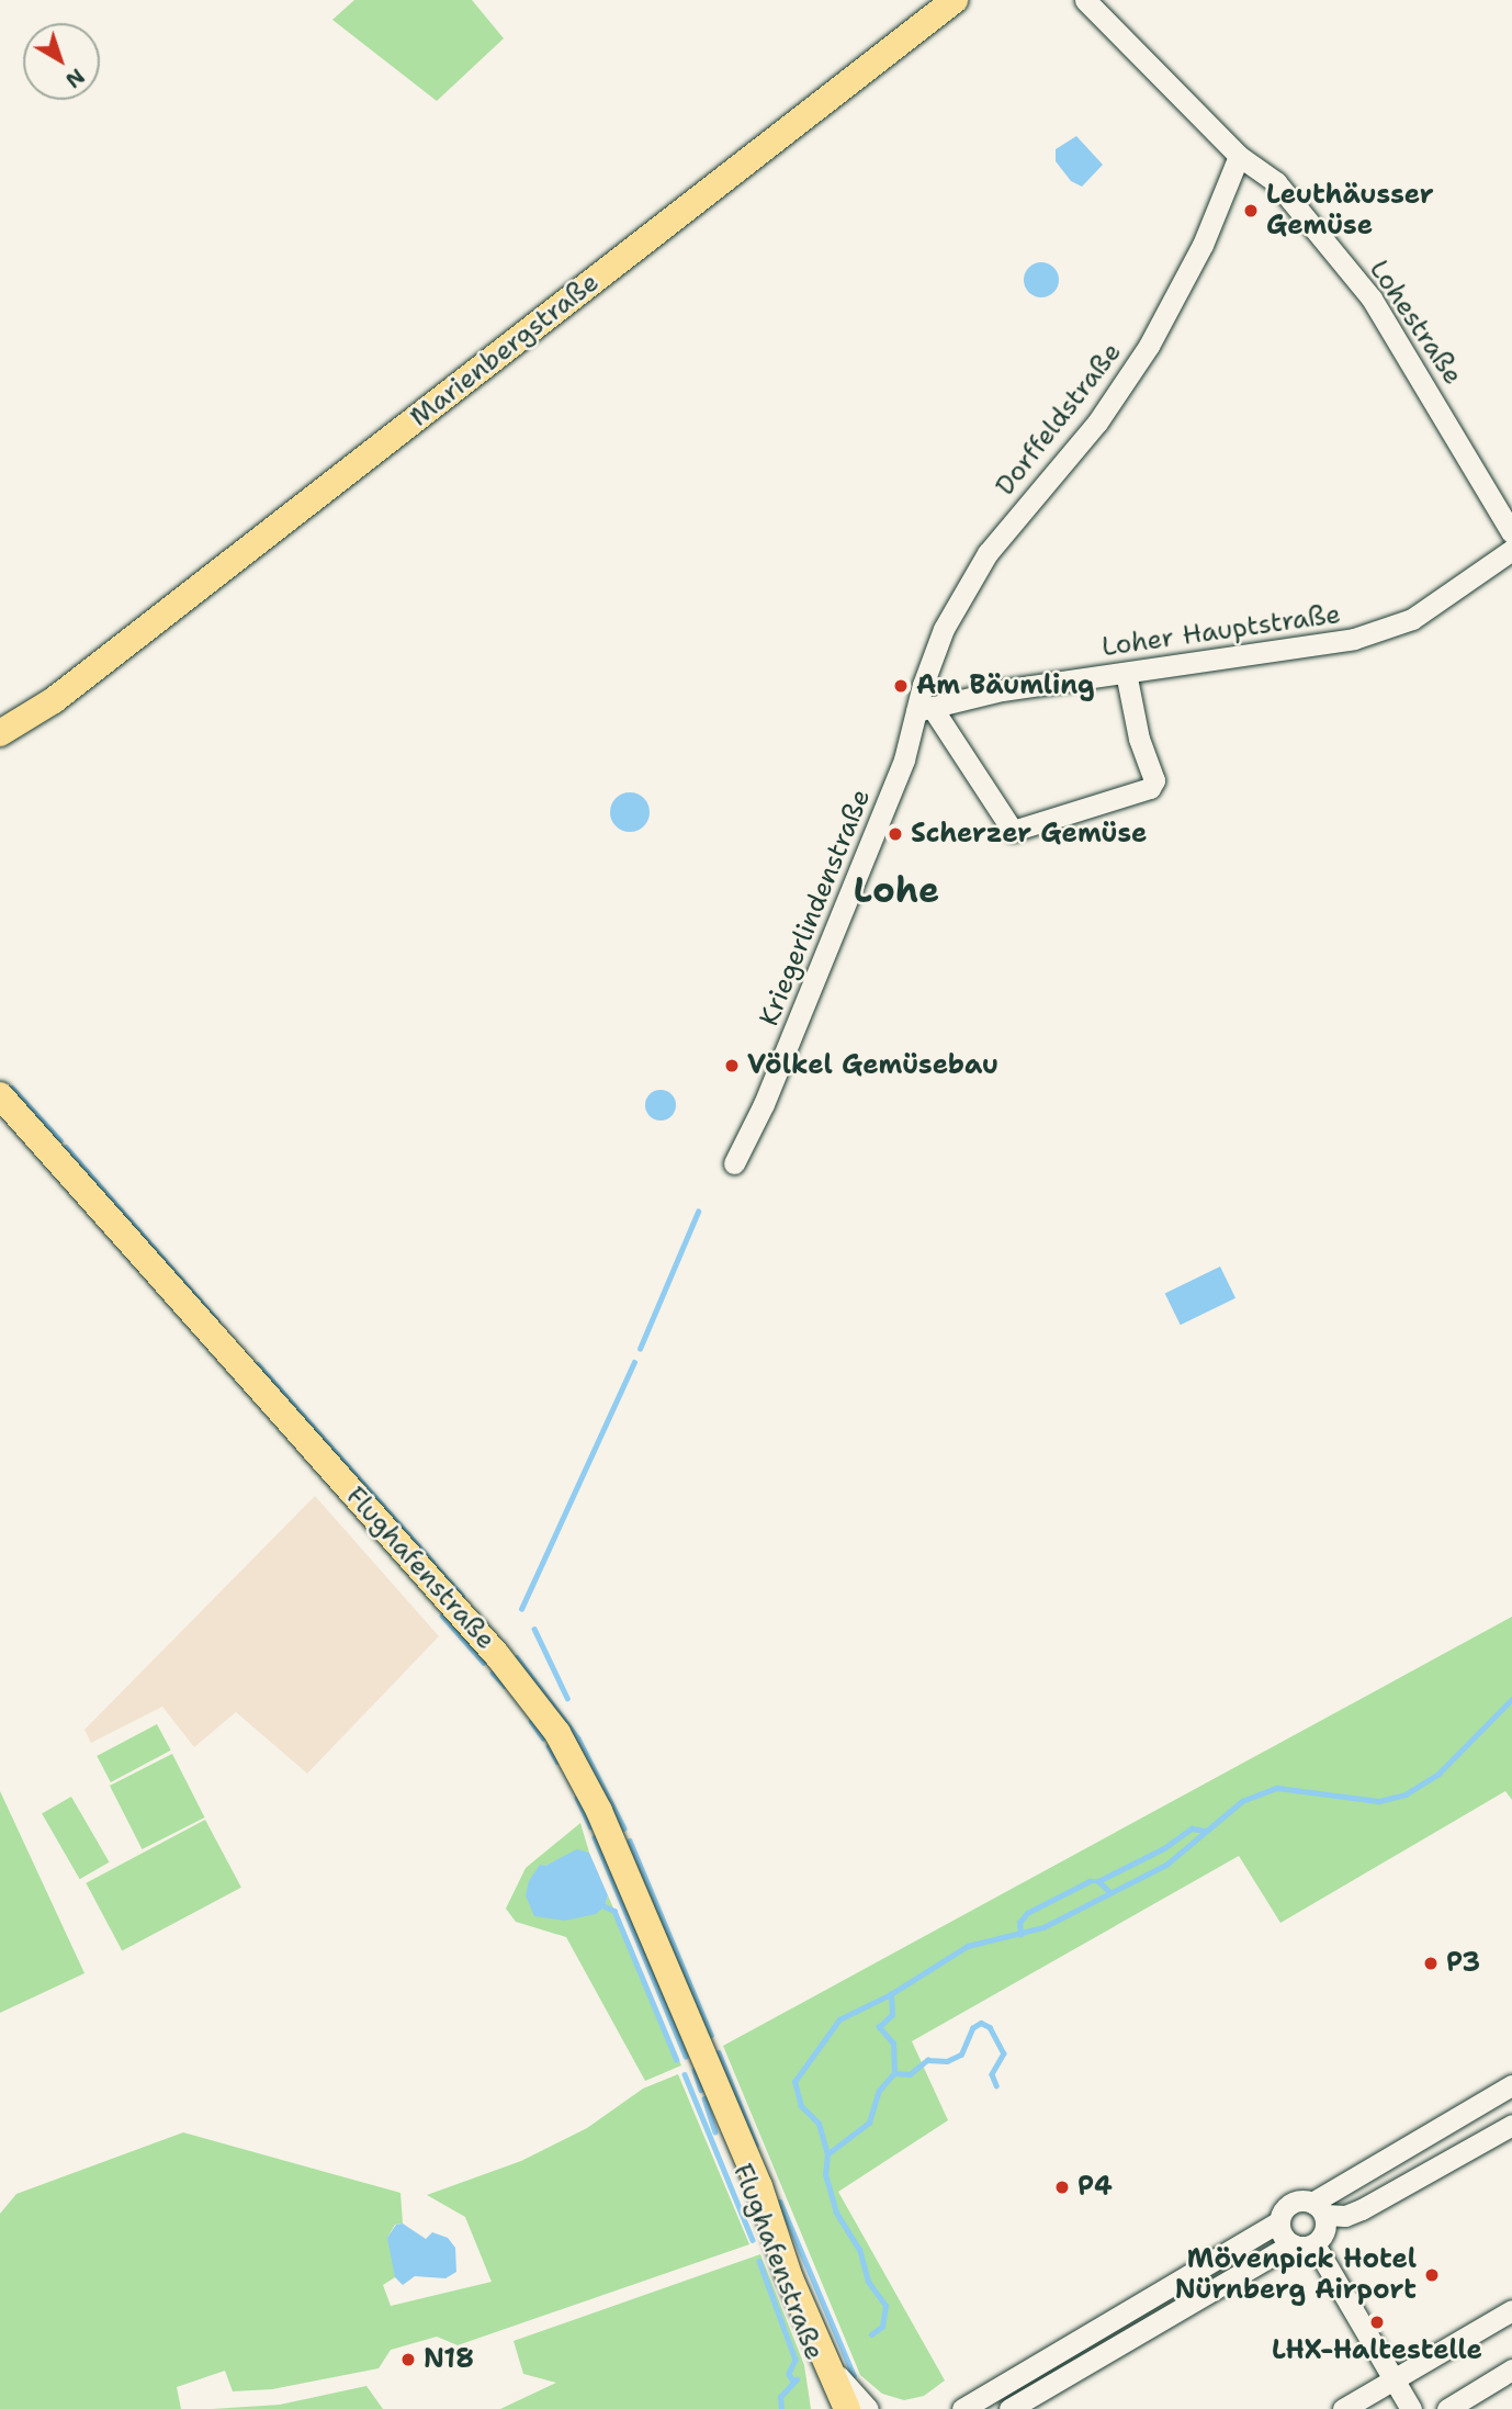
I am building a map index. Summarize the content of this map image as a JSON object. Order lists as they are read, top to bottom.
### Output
{
  "streets": {
    "main road": ["Marienbergstraße", "Flughafenstraße"],
    "street": [
      "Lohestraße",
      "Dorffeldstraße",
      "Loher Hauptstraße",
      "Kriegerlindenstraße"
    ]
  },
  "crossings": [
    ["Lohestraße", "Dorffeldstraße"],
    ["Dorffeldstraße", "Loher Hauptstraße"],
    ["Dorffeldstraße", "Kriegerlindenstraße"],
    ["Loher Hauptstraße", "Kriegerlindenstraße"]
  ],
  "districts": ["Lohe"],
  "places": [
    "Leuthäusser Gemüse",
    "Am Bäumling",
    "Scherzer Gemüse",
    "Völkel Gemüsebau",
    "P3",
    "P4",
    "Mövenpick Hotel Nürnberg Airport",
    "LHX-Haltestelle",
    "N18"
  ],
  "north": "bottom right"
}
